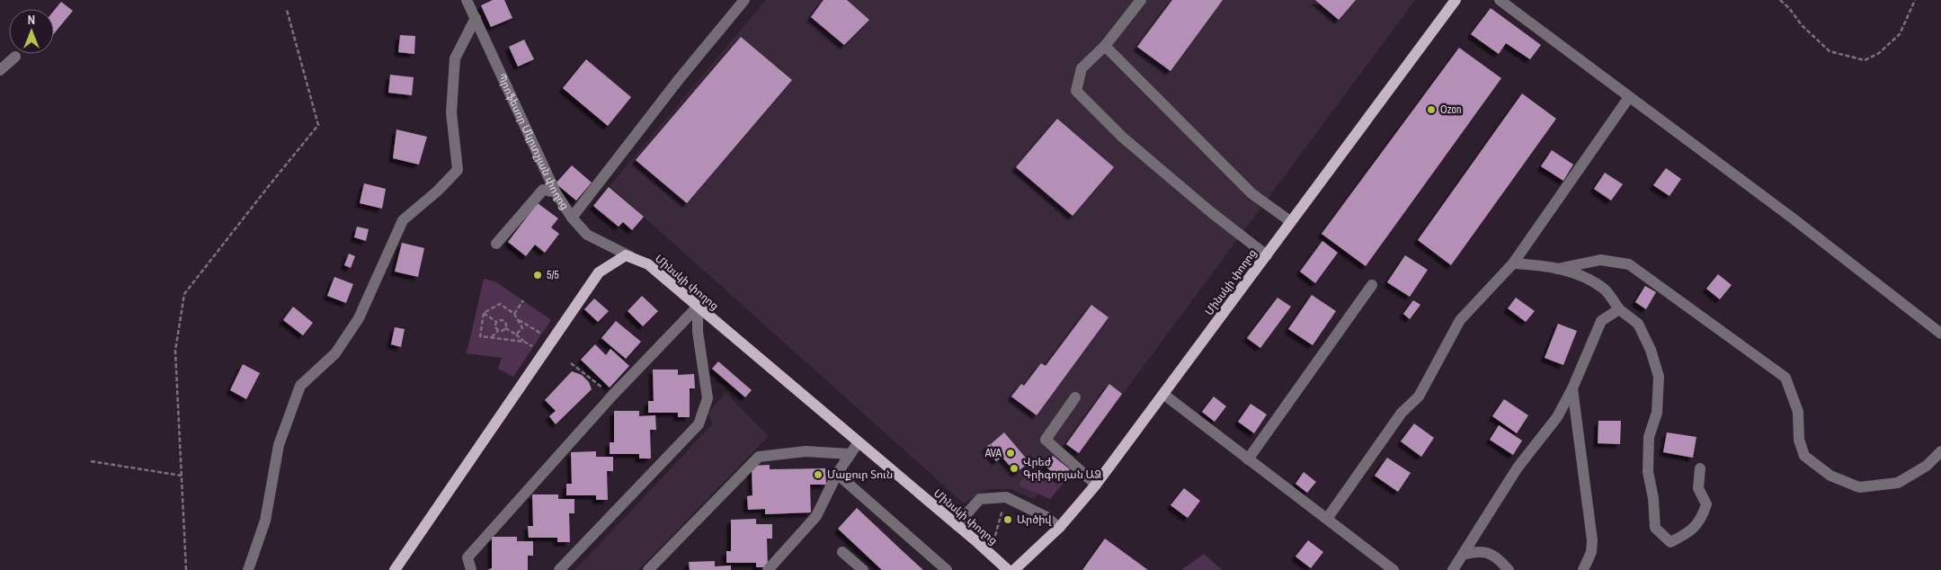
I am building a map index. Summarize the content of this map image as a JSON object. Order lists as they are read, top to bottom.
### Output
{
  "streets": {
    "main road": ["Մինսկի փողոց"],
    "lane": ["Պրոֆեսոր Մկրտչյան փողոց"]
  },
  "crossings": [
    ["Պրոֆեսոր Մկրտչյան փողոց", "Մինսկի փողոց"]
  ],
  "places": [
    "Ozon",
    "5/5",
    "AVA",
    "Վրեժ Գրիգորյան ԱՁ",
    "Մաքուր Տուն",
    "Արծիվ"
  ],
  "north": "top"
}
